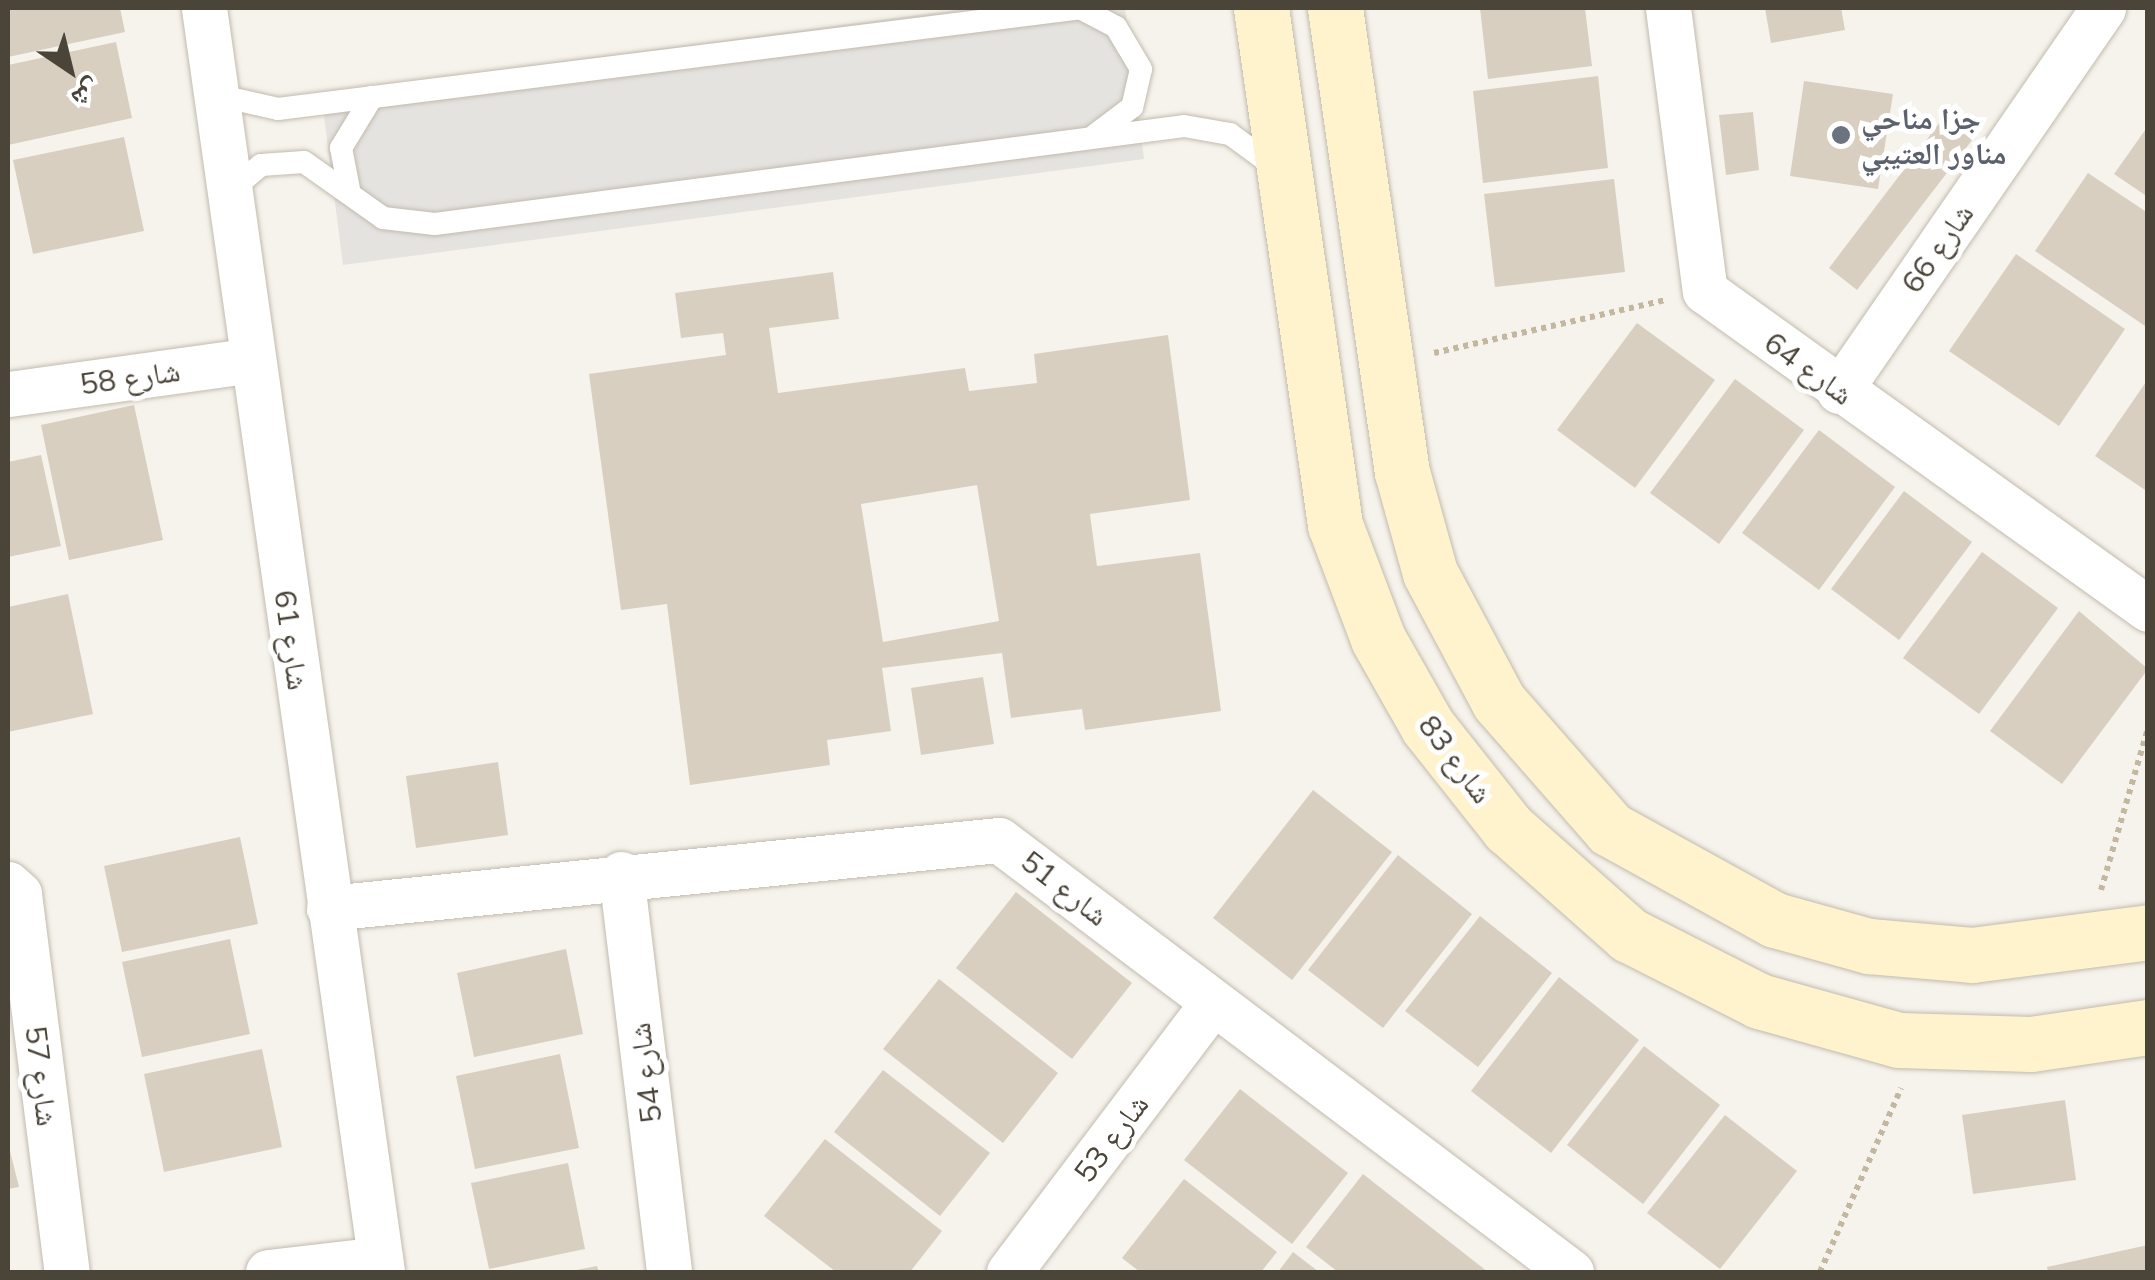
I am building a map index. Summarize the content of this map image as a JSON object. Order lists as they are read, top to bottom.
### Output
{
  "streets": {
    "street": [
      "شارع 66",
      "شارع 64",
      "شارع 58",
      "شارع 61",
      "شارع 83",
      "شارع 51",
      "شارع 54",
      "شارع 57",
      "شارع 53"
    ]
  },
  "crossings": [
    ["شارع 66", "شارع 64"],
    ["شارع 58", "شارع 61"],
    ["شارع 61", "شارع 51"],
    ["شارع 51", "شارع 54"],
    ["شارع 51", "شارع 53"]
  ],
  "places": ["جزا مناحي مناور العتيبي"],
  "north": "bottom right"
}
